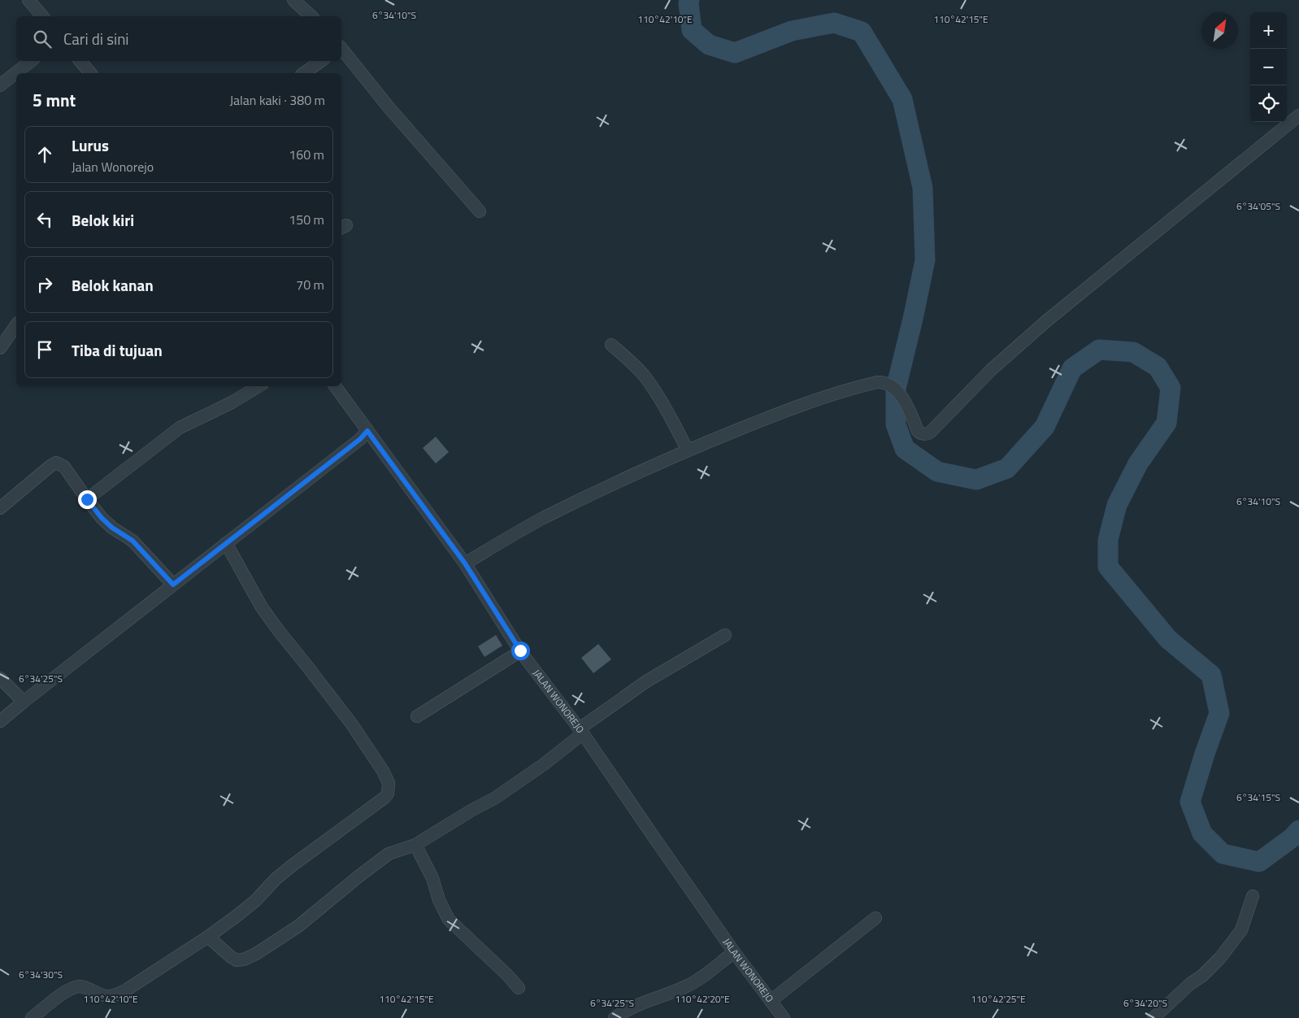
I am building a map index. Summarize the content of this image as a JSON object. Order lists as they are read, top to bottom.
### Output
{
  "streets": {
    "street": ["JALAN WONOREJO"]
  },
  "north": "top right",
  "page": {
    "map_buttons": ["+", "−"],
    "search": "Cari di sini",
    "heading": ["5 mnt", "Jalan kaki · 380 m"],
    "list": [
      ["Lurus", "Jalan Wonorejo", "160 m"],
      ["Belok kiri", "150 m"],
      ["Belok kanan", "70 m"],
      "Tiba di tujuan"
    ]
  },
  "coordinates": [
    "6°34'10\"S",
    "110°42'10\"E",
    "110°42'15\"E",
    "6°34'05\"S",
    "6°34'25\"S",
    "6°34'15\"S",
    "6°34'30\"S",
    "110°42'20\"E",
    "110°42'25\"E",
    "6°34'20\"S"
  ]
}
